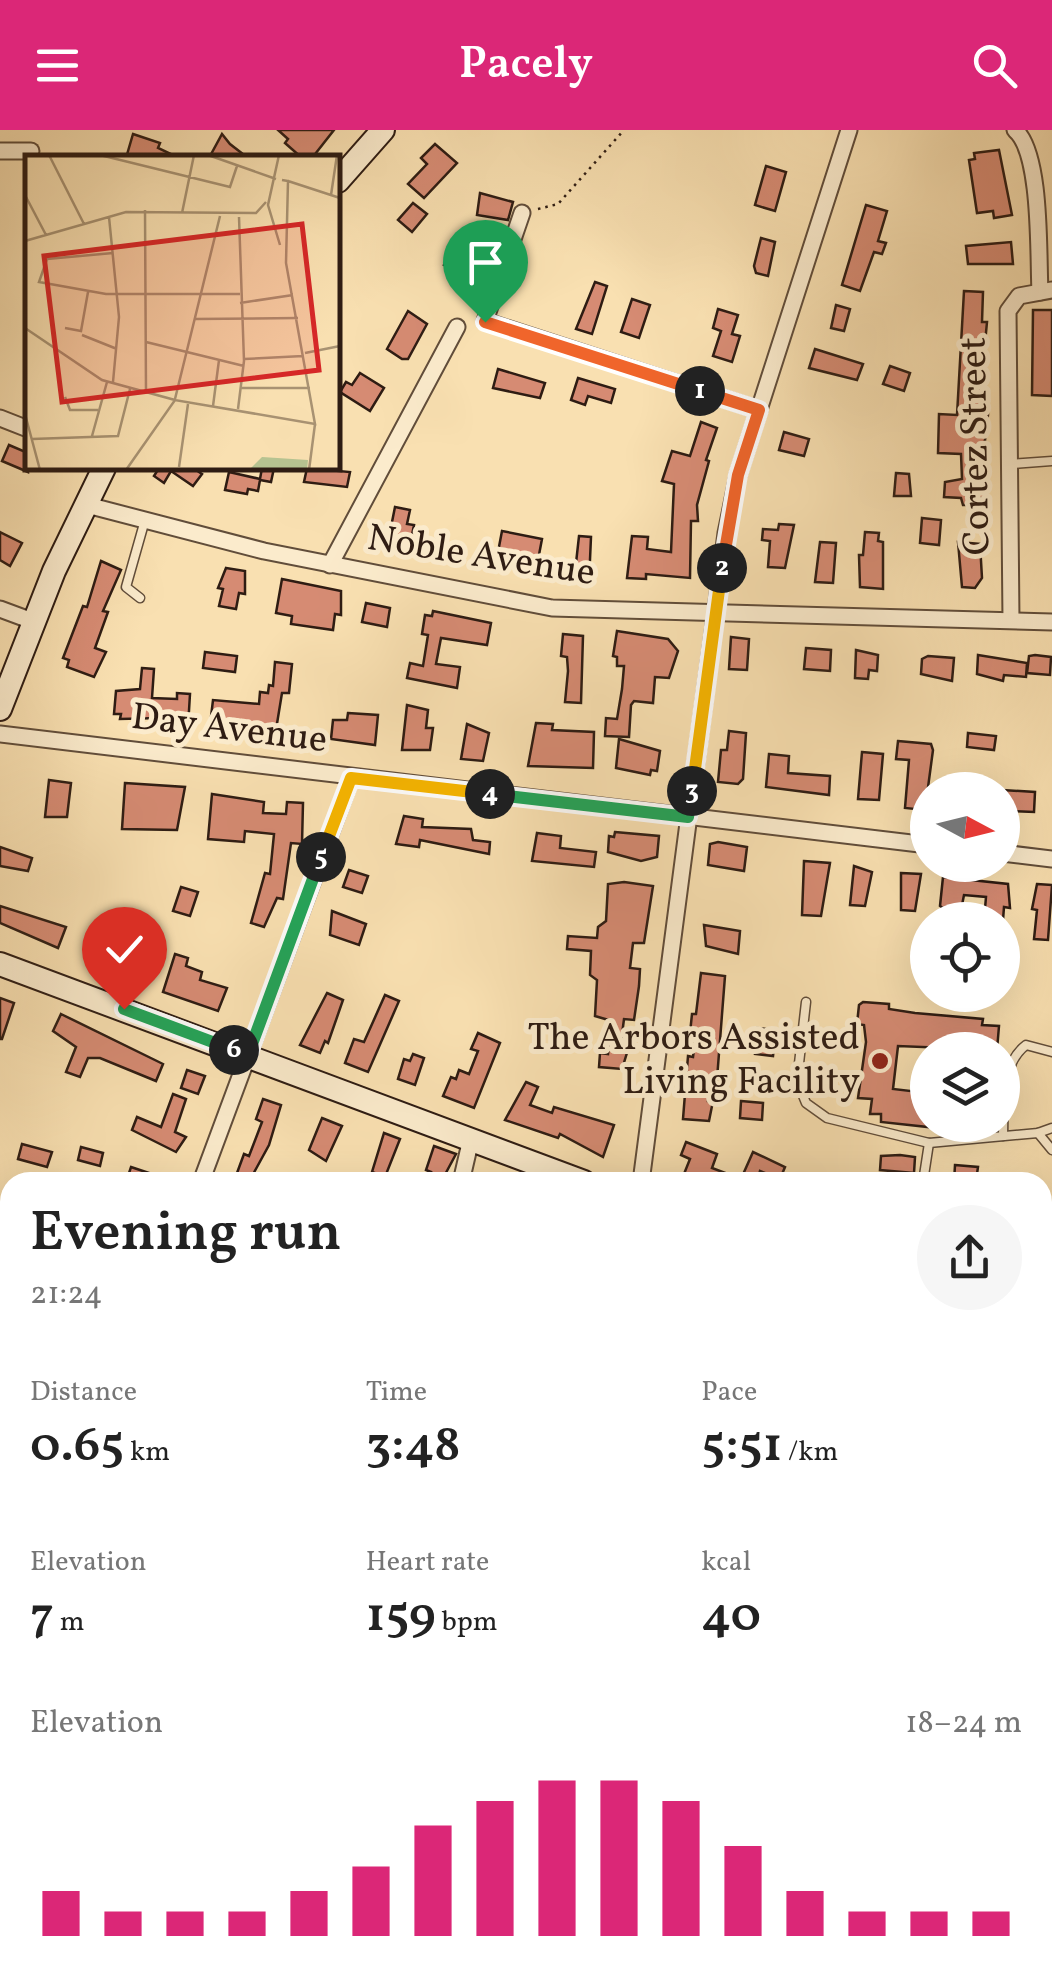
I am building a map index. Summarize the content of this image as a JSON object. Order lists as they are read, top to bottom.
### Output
{
  "streets": {
    "street": ["Cortez Street", "Noble Avenue", "Day Avenue"]
  },
  "crossings": [
    ["Cortez Street", "Noble Avenue"]
  ],
  "places": ["The Arbors Assisted Living Facility"],
  "north": "right",
  "page": {
    "header": "Pacely",
    "pins": [
      "1",
      "2",
      "3",
      "4",
      "5",
      "6"
    ],
    "heading": ["Evening run", "21:24"],
    "stats": [
      ["Distance", "0.65 km"],
      ["Time", "3:48"],
      ["Pace", "5:51 /km"],
      ["Elevation", "7 m"],
      ["Heart rate", "159 bpm"],
      ["kcal", "40"]
    ],
    "chart": ["Elevation", "18–24 m"]
  }
}
